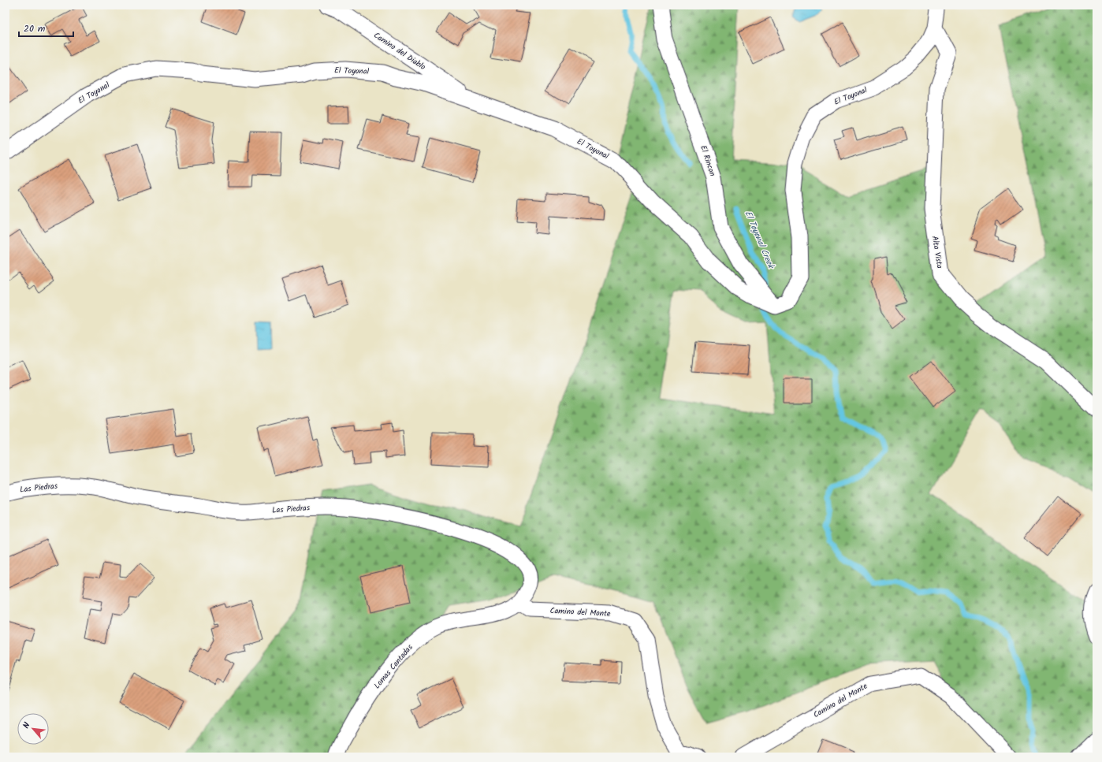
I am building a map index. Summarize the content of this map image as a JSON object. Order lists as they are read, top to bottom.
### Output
{
  "streets": {
    "street": [
      "Camino del Diablo",
      "El Toyonal",
      "El Rincon",
      "Alta Vista",
      "Las Piedras",
      "Camino del Monte",
      "Lomas Cantadas"
    ]
  },
  "crossings": [
    ["Camino del Diablo", "El Toyonal"],
    ["El Toyonal", "El Rincon"],
    ["El Toyonal", "Alta Vista"],
    ["Las Piedras", "Camino del Monte"],
    ["Las Piedras", "Lomas Cantadas"],
    ["Camino del Monte", "Lomas Cantadas"]
  ],
  "water": ["El Toyonal Creek"],
  "scale_bar": "20 m",
  "north": "top left"
}
